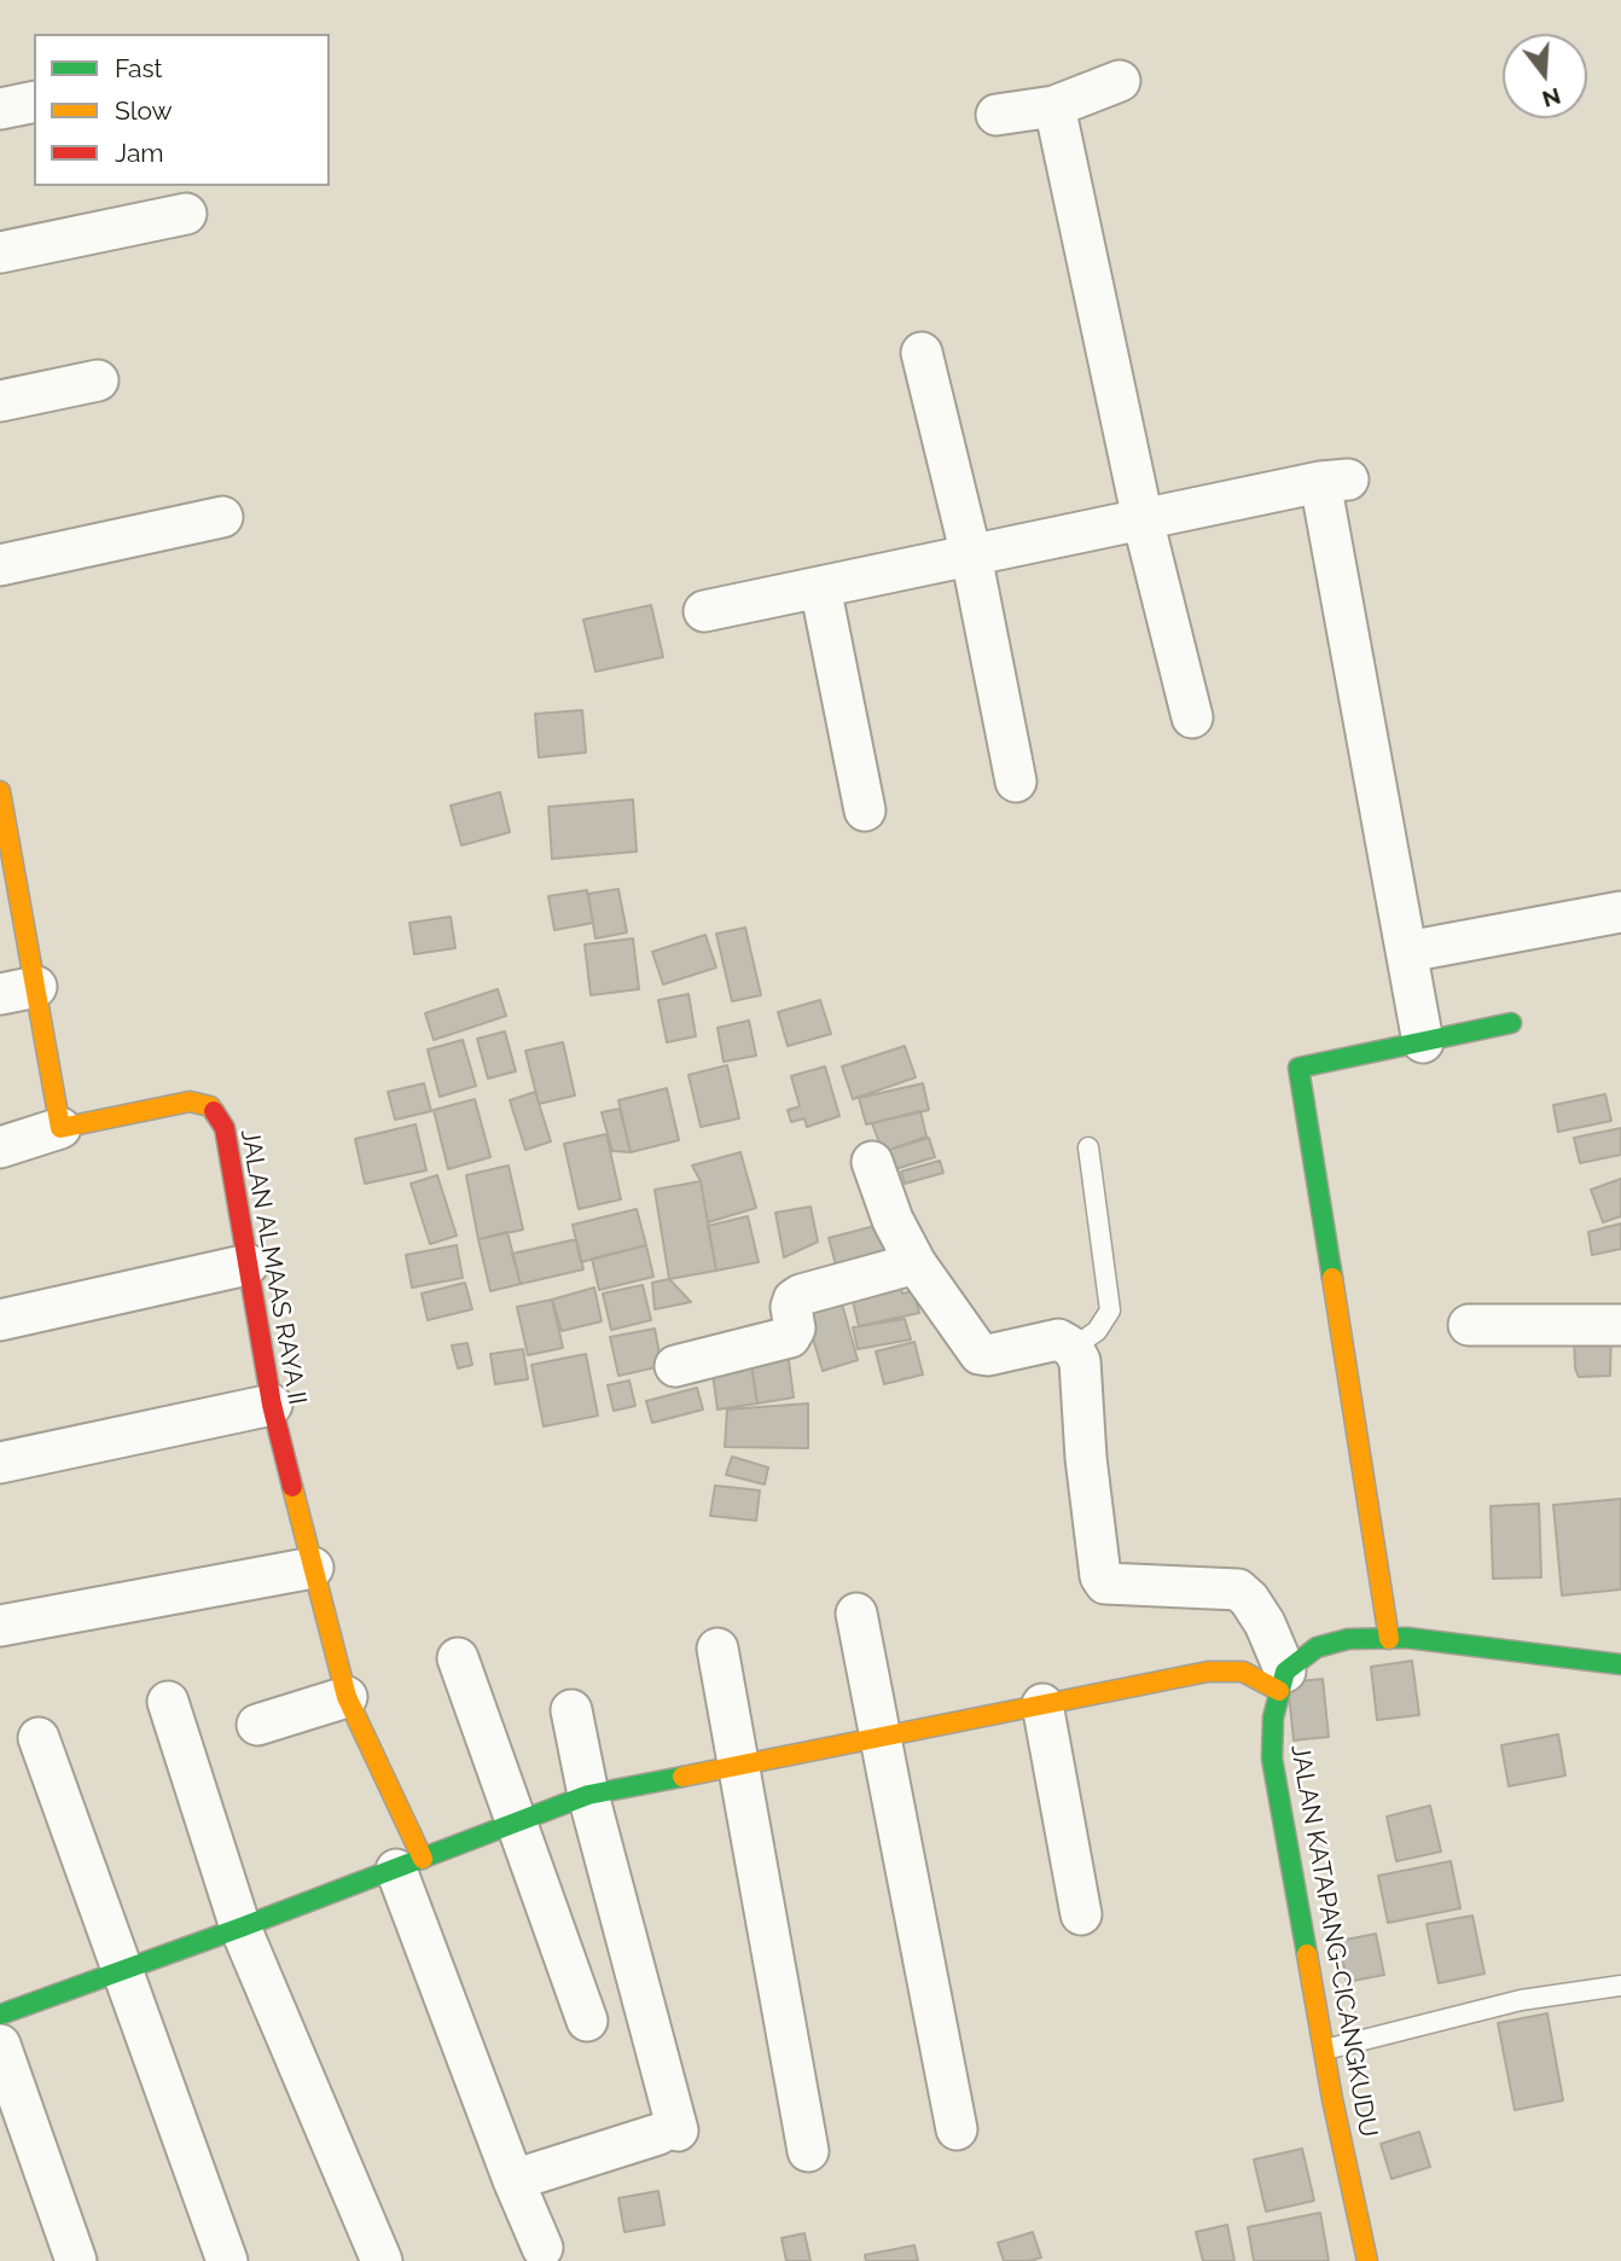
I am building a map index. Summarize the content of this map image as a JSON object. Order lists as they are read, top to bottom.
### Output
{
  "streets": {
    "street": ["JALAN ALMAAS RAYA II", "JALAN KATAPANG-CICANGKUDU"]
  },
  "legend": ["Fast", "Slow", "Jam"],
  "north": "bottom"
}
